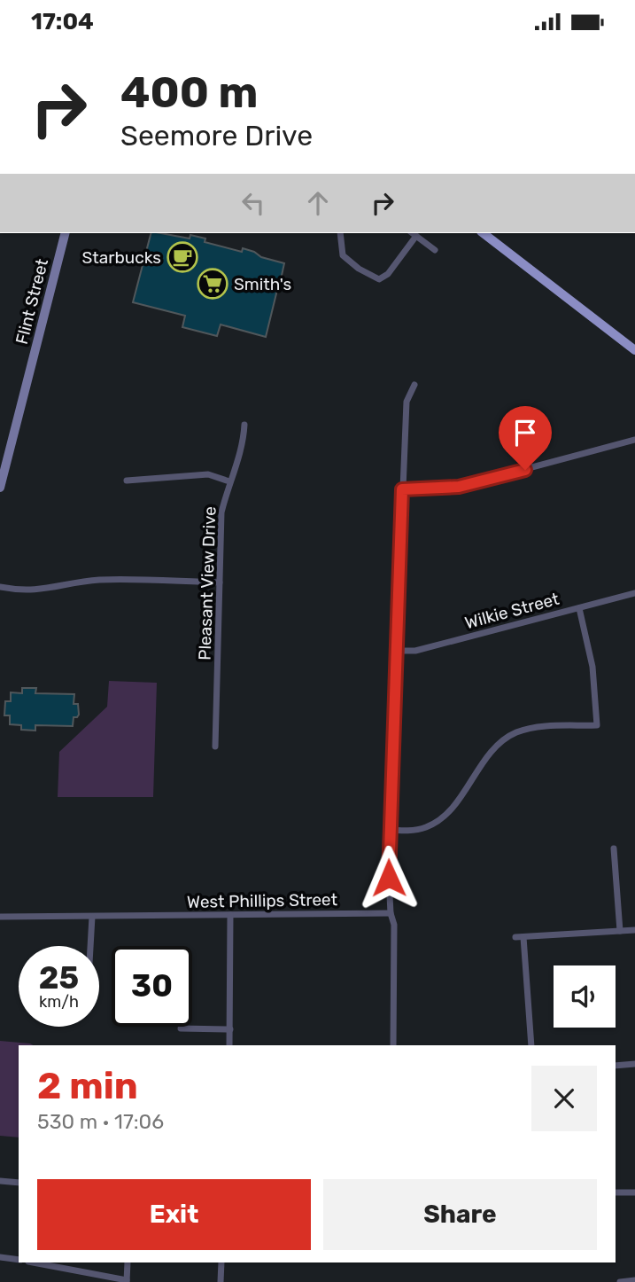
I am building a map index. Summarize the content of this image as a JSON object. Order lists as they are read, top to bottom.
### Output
{
  "streets": {
    "street": [
      "Flint Street",
      "Pleasant View Drive",
      "Wilkie Street",
      "West Phillips Street"
    ]
  },
  "places": {
    "cafe": ["Starbucks"],
    "supermarket": ["Smith's"]
  },
  "page": {
    "status": "17:04",
    "turn": ["400 m", "Seemore Drive"],
    "speed": "25 km/h",
    "limit": "30",
    "heading": ["2 min", "530 m · 17:06"],
    "buttons": ["Exit", "Share"]
  }
}
